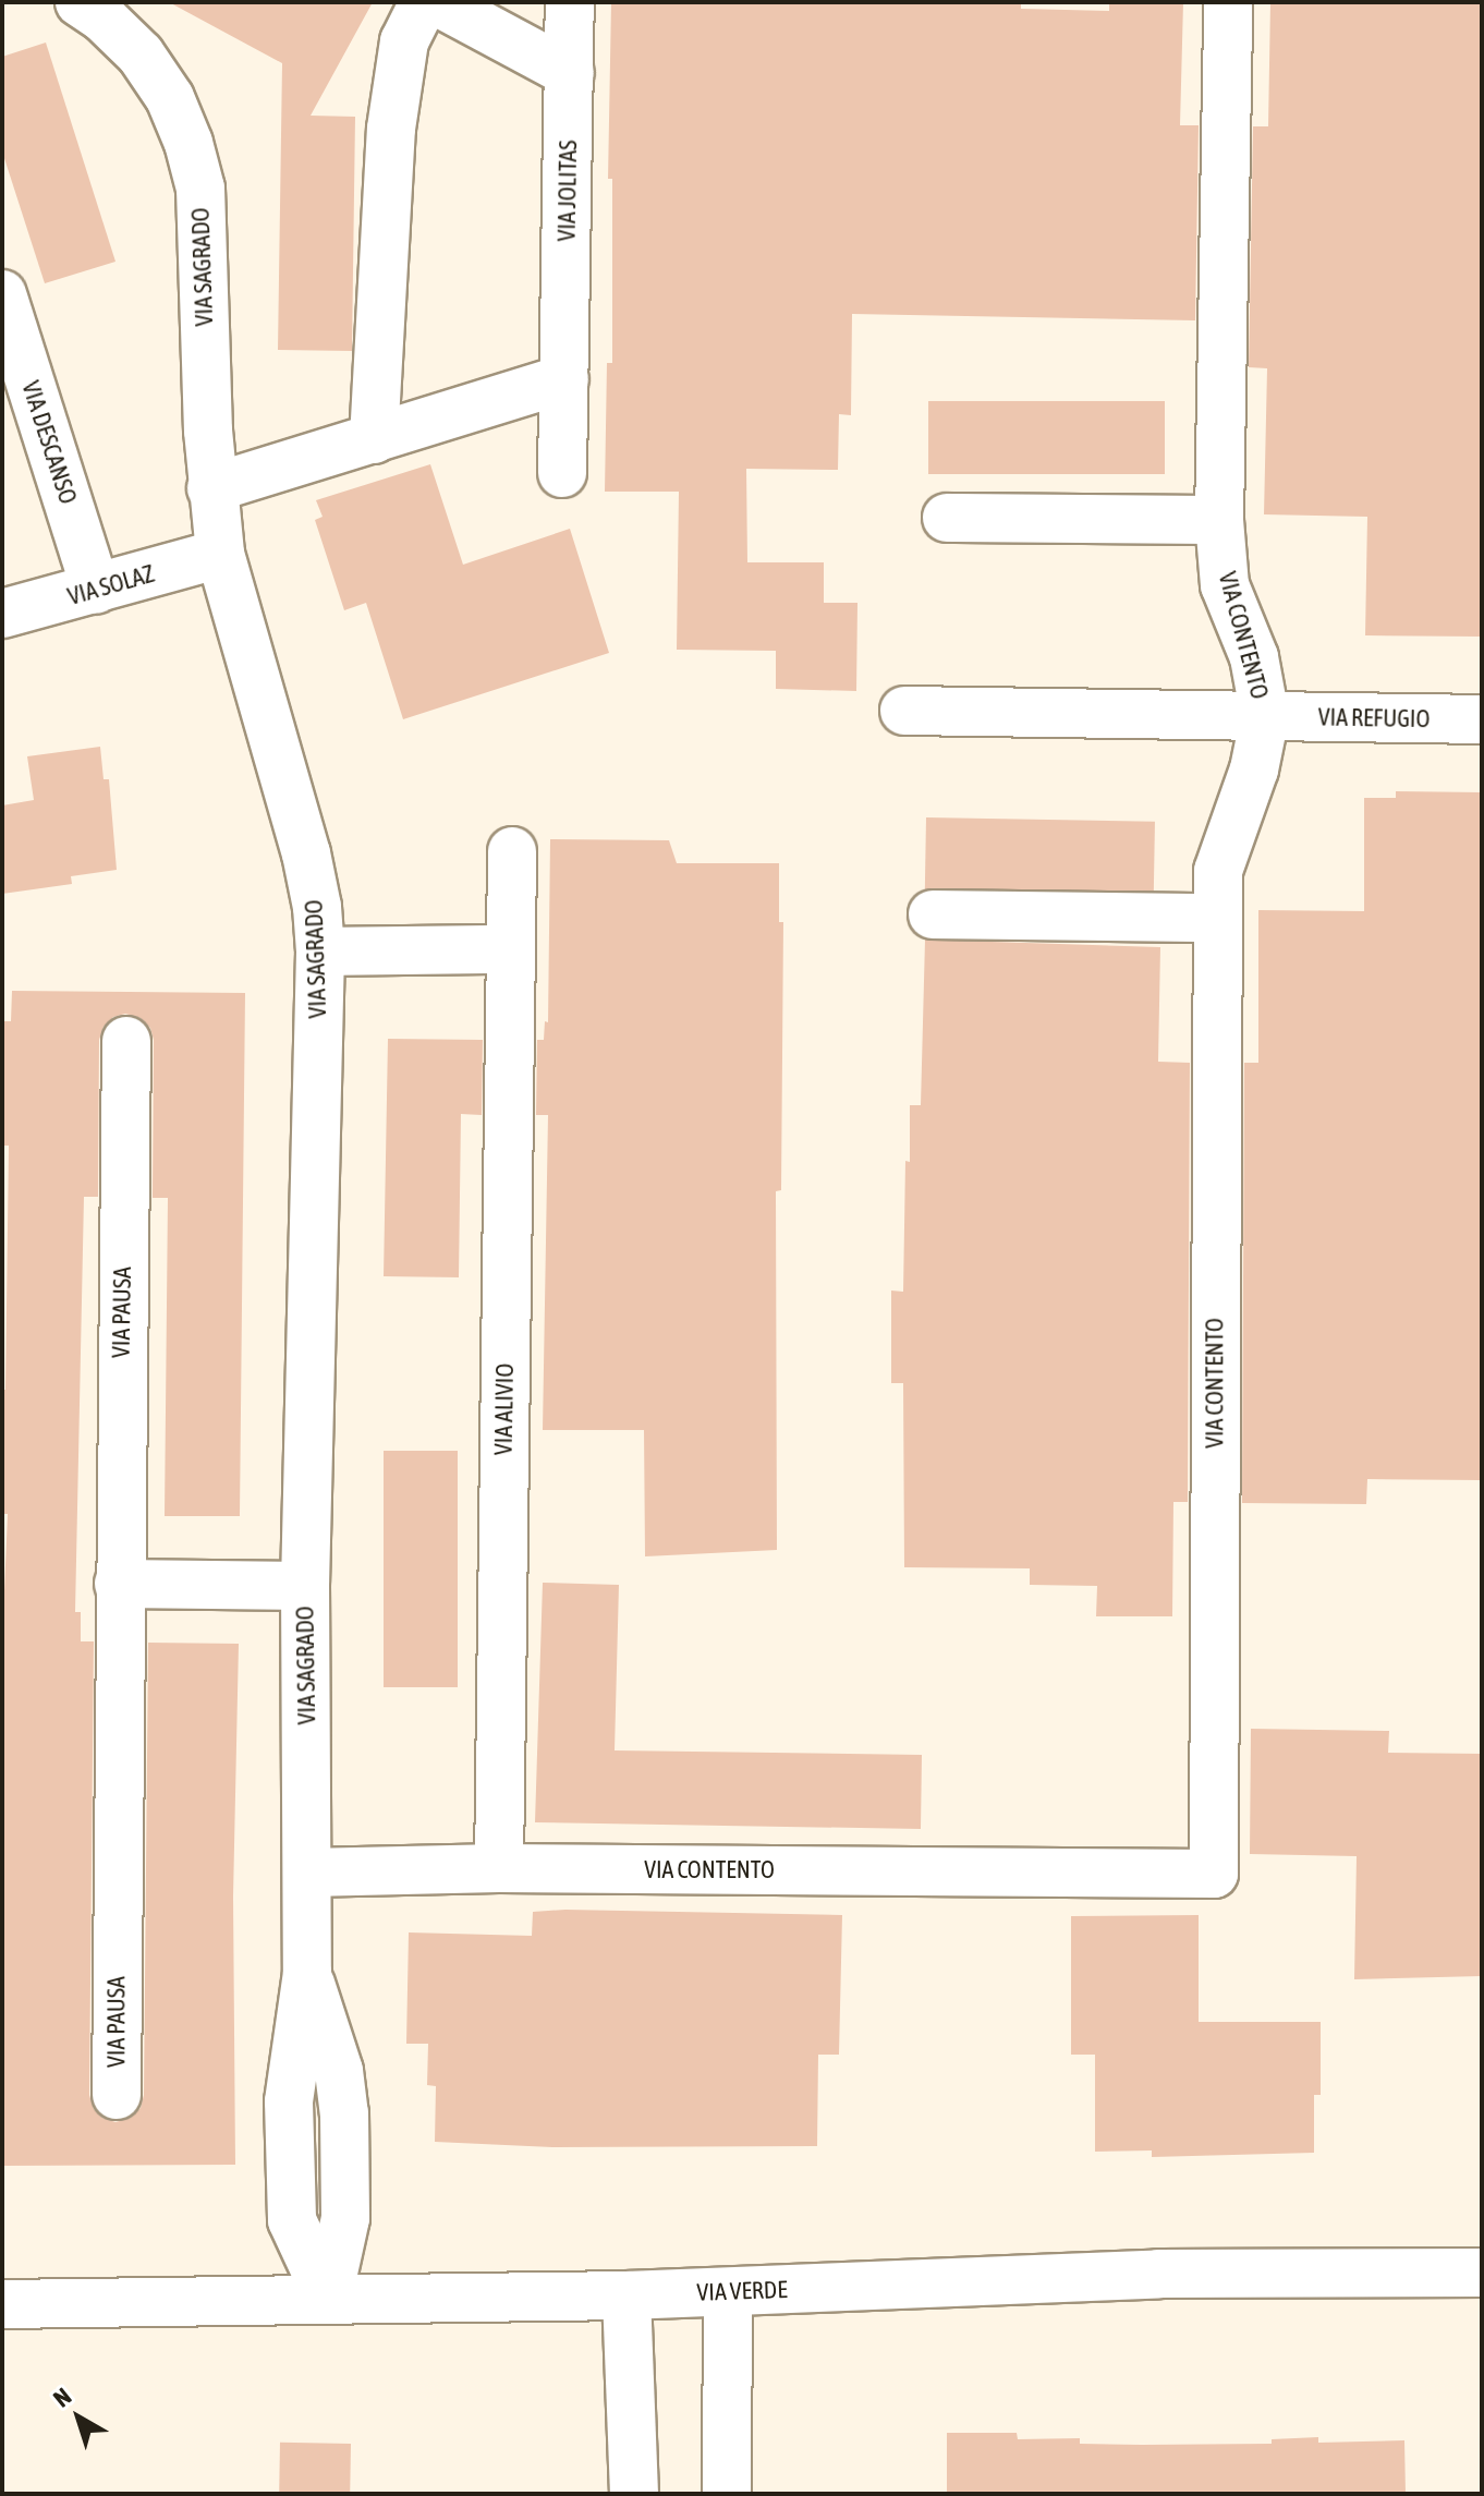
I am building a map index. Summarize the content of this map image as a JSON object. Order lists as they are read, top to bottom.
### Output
{
  "streets": {
    "street": [
      "VIA JOLITAS",
      "VIA SAGRADO",
      "VIA DESCANSO",
      "VIA SOLAZ",
      "VIA CONTENTO",
      "VIA REFUGIO",
      "VIA PAUSA",
      "VIA ALIVIO",
      "VIA VERDE"
    ]
  },
  "crossings": [
    ["VIA SAGRADO", "VIA SOLAZ"],
    ["VIA SAGRADO", "VIA CONTENTO"],
    ["VIA SAGRADO", "VIA VERDE"],
    ["VIA DESCANSO", "VIA SOLAZ"],
    ["VIA CONTENTO", "VIA REFUGIO"],
    ["VIA CONTENTO", "VIA ALIVIO"]
  ],
  "north": "top left"
}
